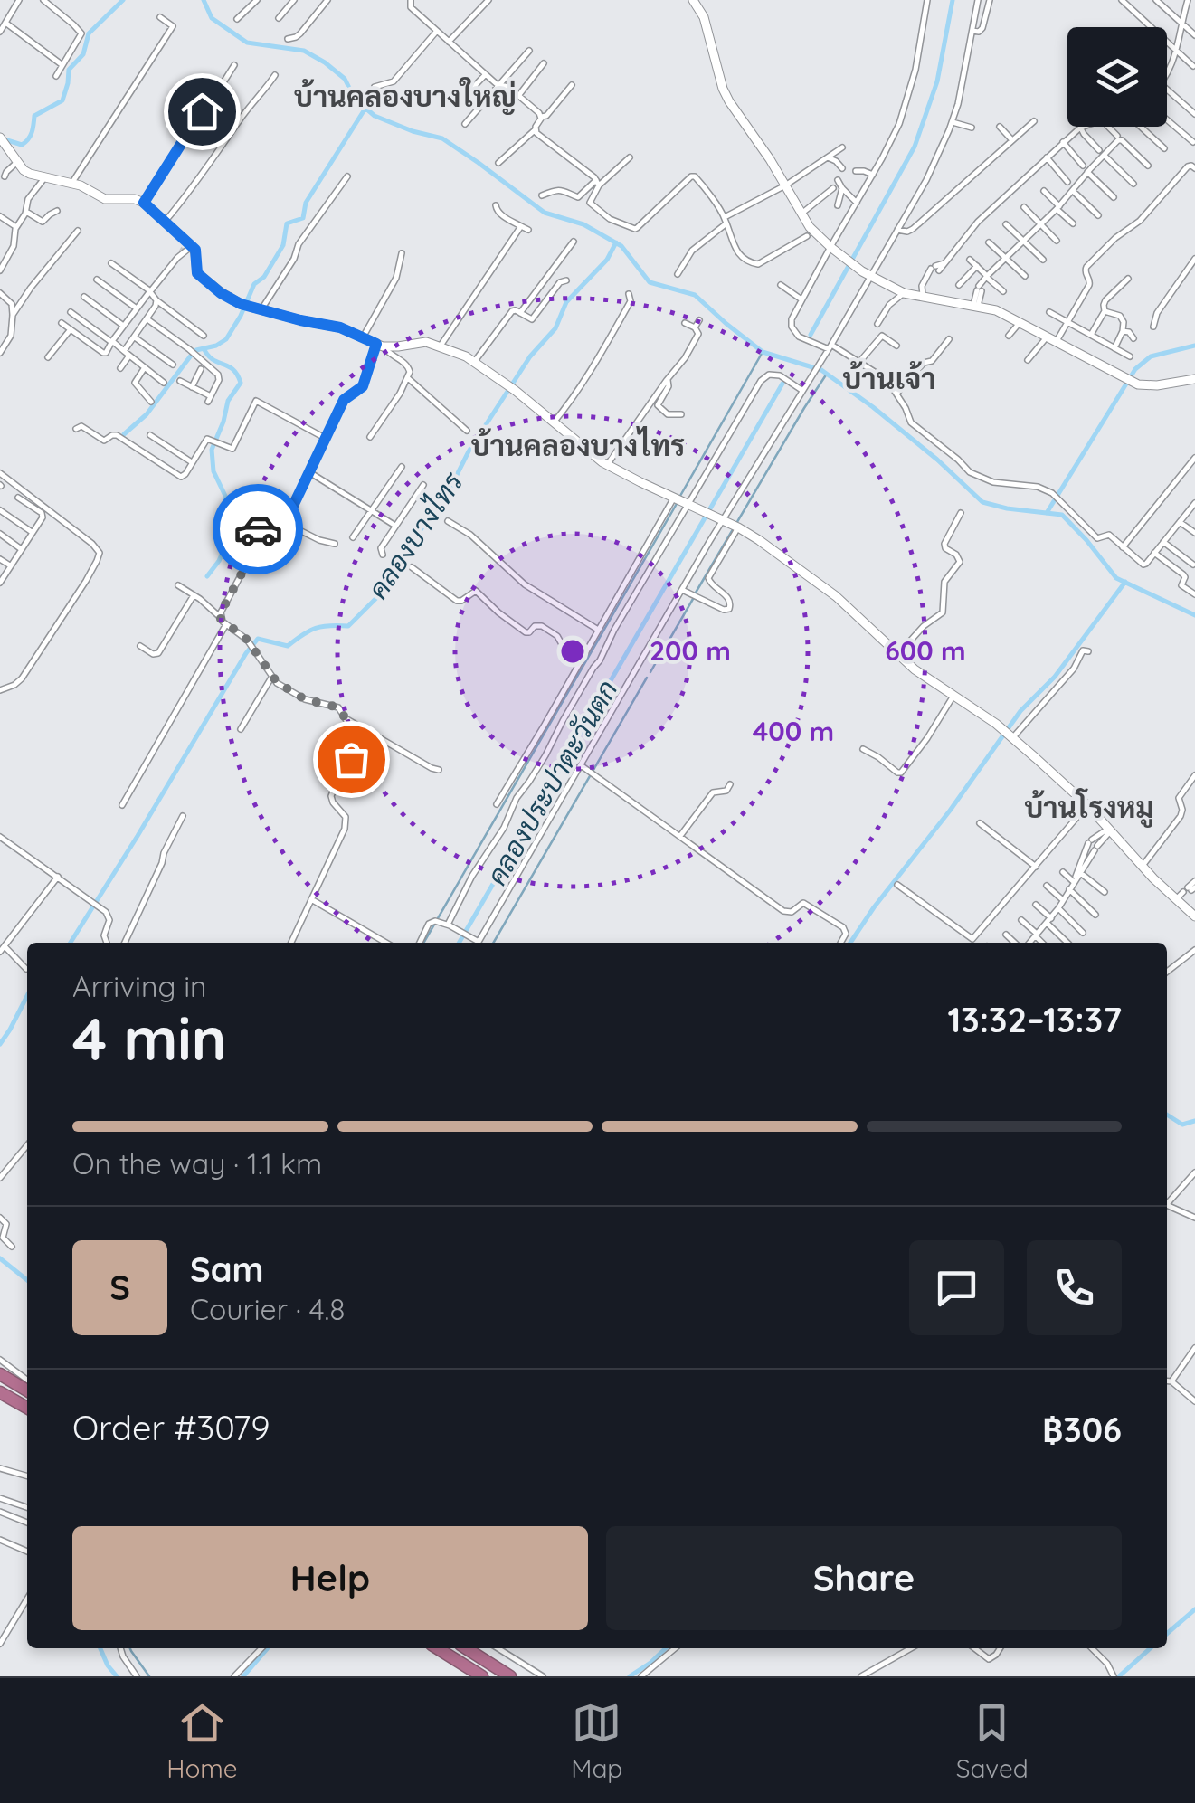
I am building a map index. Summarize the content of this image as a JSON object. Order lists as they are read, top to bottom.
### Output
{
  "districts": [
    "บ้านคลองบางใหญ่",
    "บ้านเจ้า",
    "บ้านคลองบางไทร",
    "บ้านโรงหมู"
  ],
  "water": ["คลองบางไทร", "คลองประปาตะวันตก"],
  "page": {
    "heading": ["4 min", "Arriving in", "13:32–13:37"],
    "panel": [
      "Sam",
      "Courier · 4.8",
      "Order #3079",
      "฿306"
    ],
    "bar": "On the way · 1.1 km",
    "round": "S",
    "buttons": ["Help", "Share"],
    "tabs": ["Home", "Map", "Saved"]
  },
  "rings": ["200 m", "600 m", "400 m"]
}
